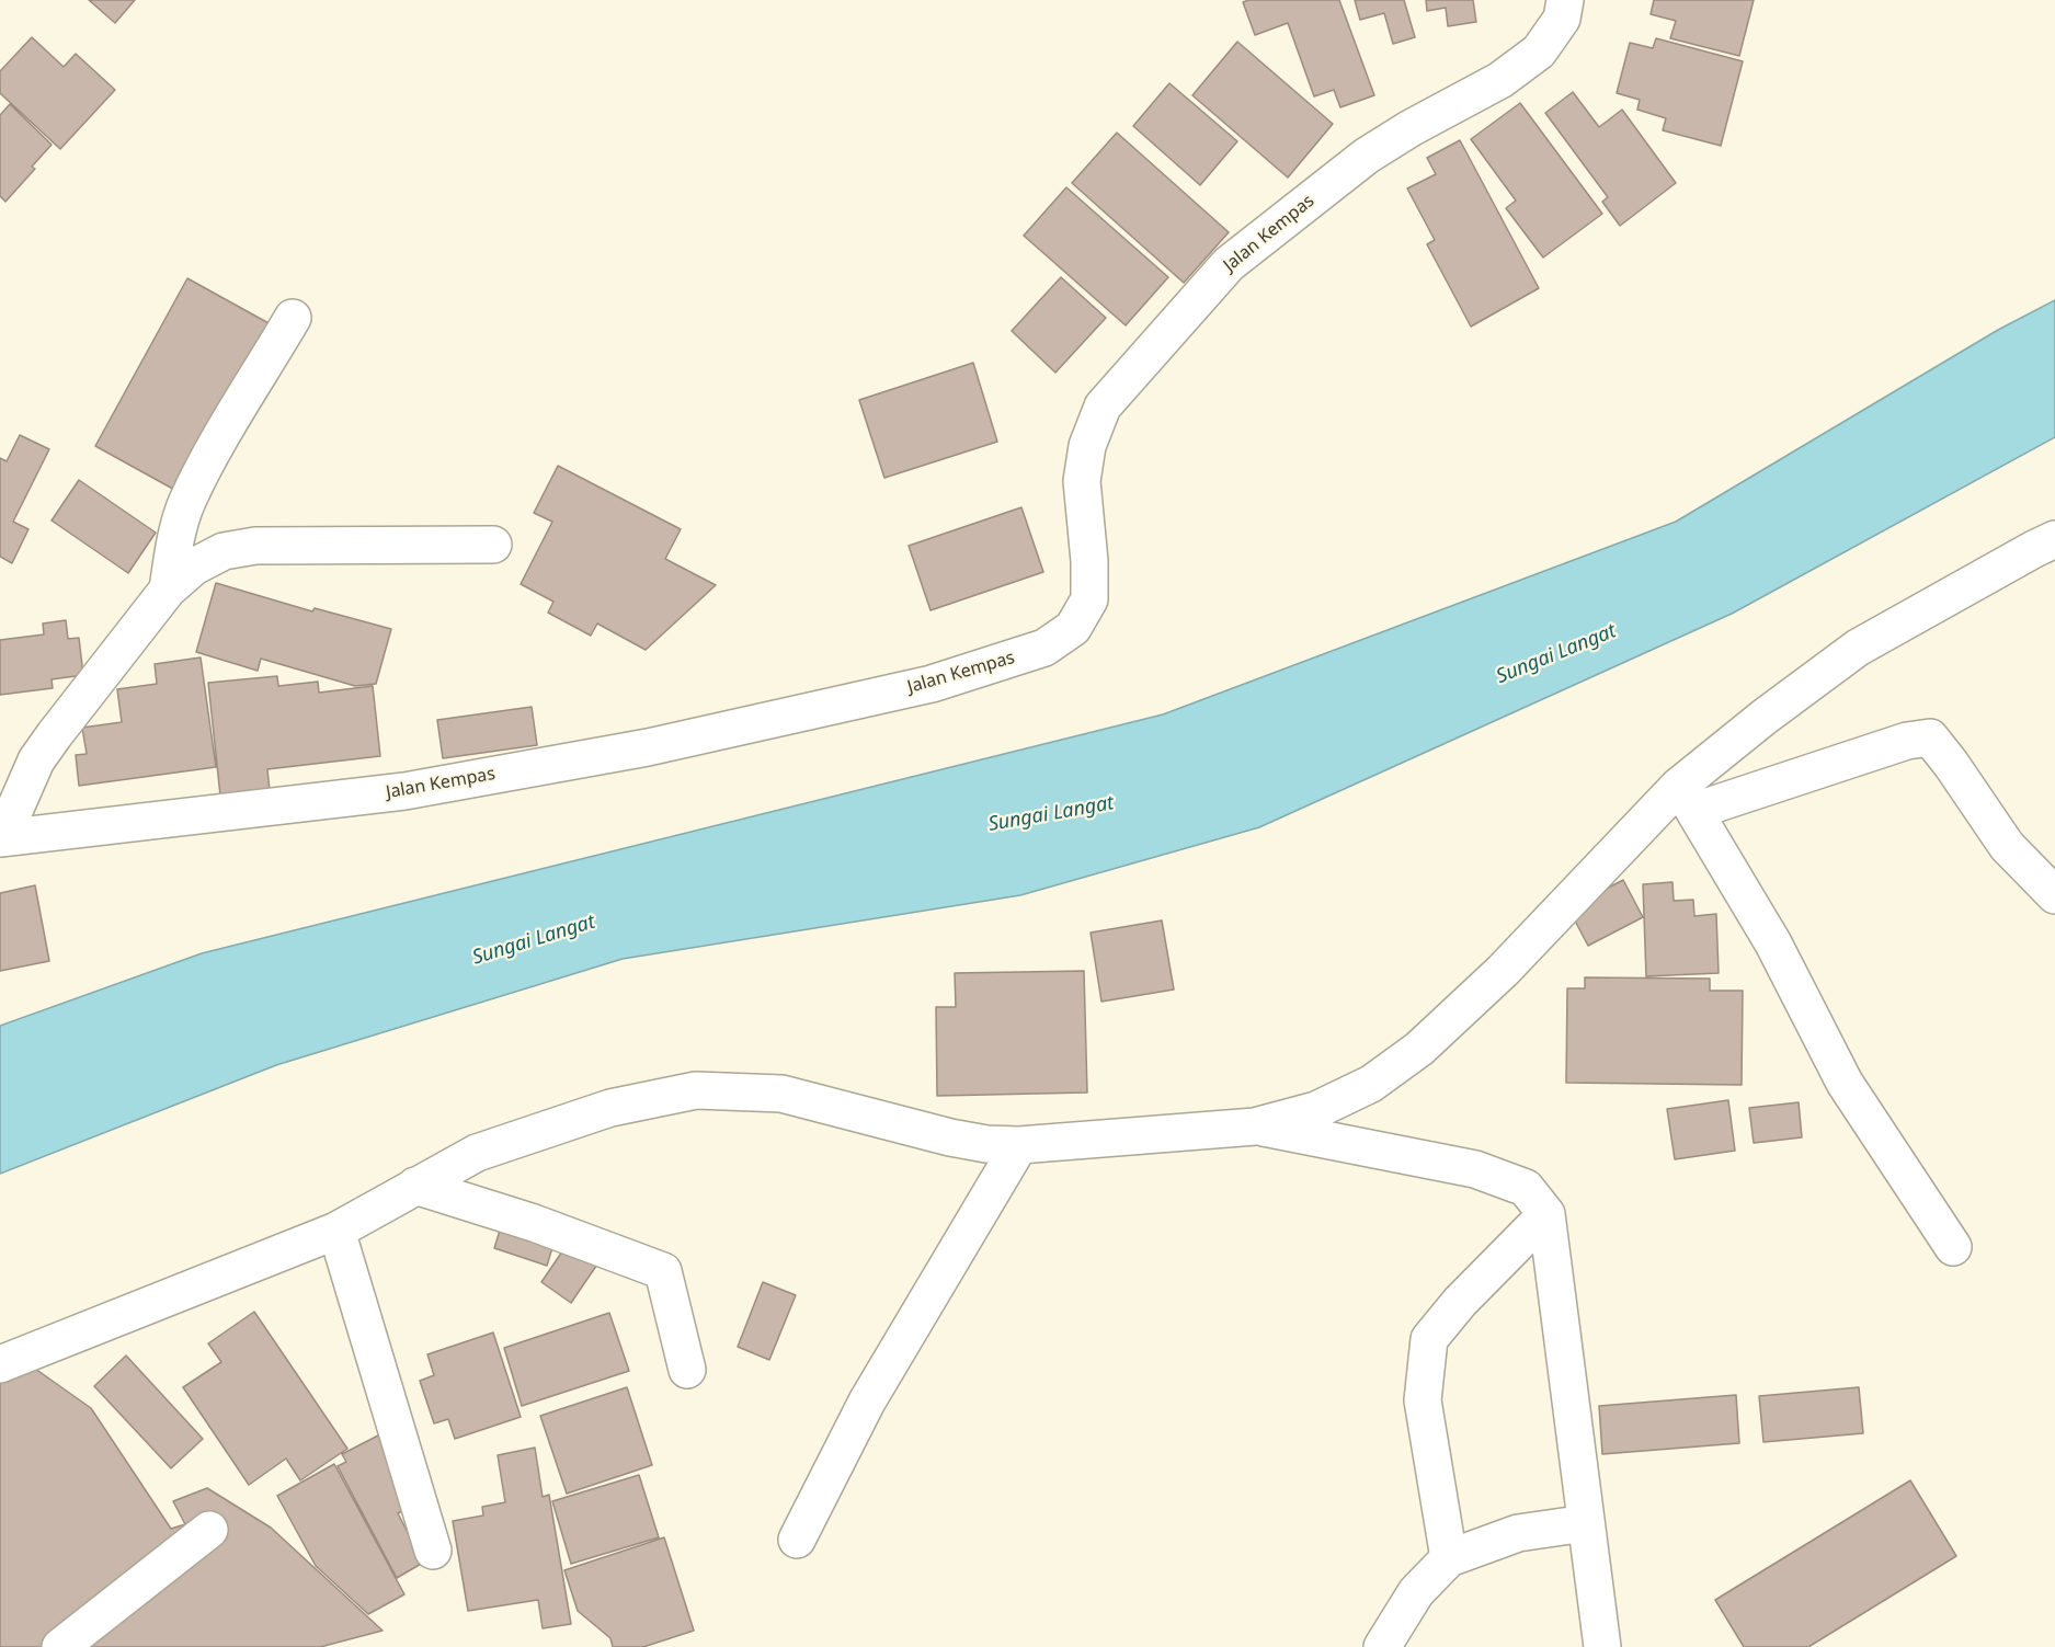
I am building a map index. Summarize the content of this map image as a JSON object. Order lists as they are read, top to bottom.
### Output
{
  "streets": {
    "street": ["Jalan Kempas"]
  },
  "water": ["Sungai Langat"]
}
